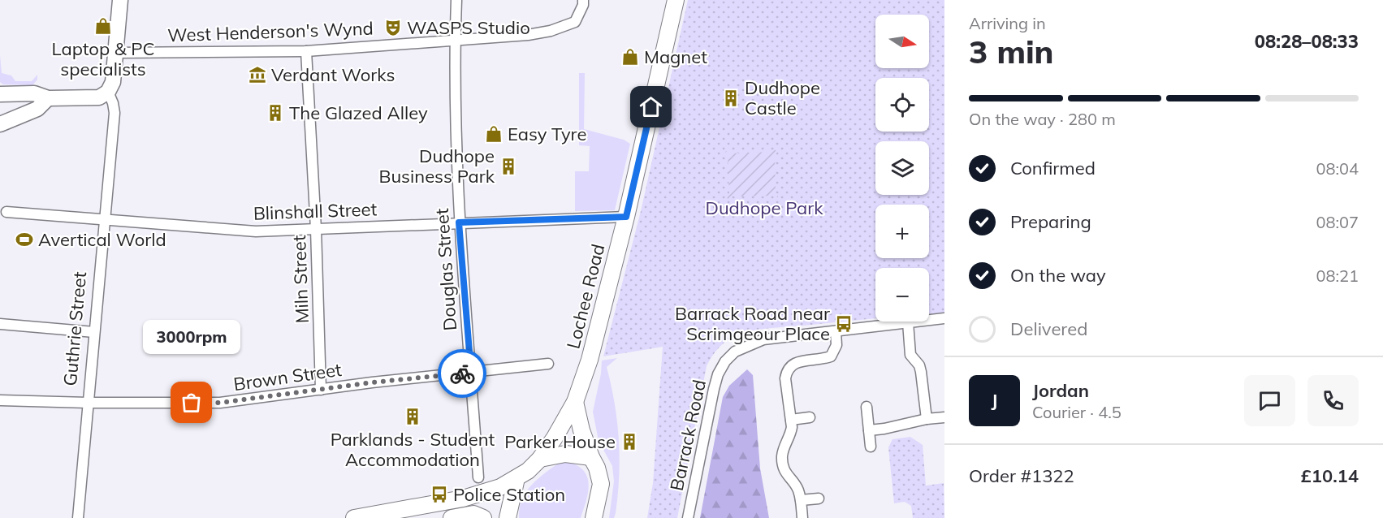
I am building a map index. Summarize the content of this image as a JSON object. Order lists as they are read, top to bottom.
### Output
{
  "streets": {
    "main road": ["Lochee Road"],
    "street": [
      "West Henderson's Wynd",
      "Blinshall Street",
      "Douglas Street",
      "Miln Street",
      "Guthrie Street",
      "Brown Street",
      "Barrack Road"
    ]
  },
  "crossings": [
    ["West Henderson's Wynd", "Douglas Street"],
    ["West Henderson's Wynd", "Miln Street"],
    ["West Henderson's Wynd", "Guthrie Street"],
    ["Blinshall Street", "Douglas Street"],
    ["Blinshall Street", "Miln Street"],
    ["Blinshall Street", "Lochee Road"],
    ["Blinshall Street", "Guthrie Street"],
    ["Douglas Street", "Brown Street"],
    ["Miln Street", "Brown Street"],
    ["Guthrie Street", "Brown Street"]
  ],
  "parks": ["Dudhope Park"],
  "places": {
    "shop": ["Laptop & PC specialists", "Magnet", "Easy Tyre"],
    "theatre": ["WASPS Studio"],
    "museum": ["Verdant Works"],
    "building": [
      "Dudhope Castle",
      "The Glazed Alley",
      "Dudhope Business Park",
      "Parklands - Student Accommodation",
      "Parker House"
    ],
    "sports": ["Avertical World"],
    "bus stop": ["Barrack Road near Scrimgeour Place", "Police Station"],
    "other": ["3000rpm"]
  },
  "north": "right",
  "page": {
    "heading": ["3 min", "Arriving in", "08:28–08:33"],
    "panel": [
      "Jordan",
      "Courier · 4.5",
      "Order #1322",
      "£10.14"
    ],
    "map_buttons": ["+", "−"],
    "bar": "On the way · 280 m",
    "list": [
      ["Confirmed", "08:04"],
      ["Preparing", "08:07"],
      ["On the way", "08:21"],
      "Delivered"
    ],
    "bubble": "3000rpm",
    "round": "J"
  }
}
